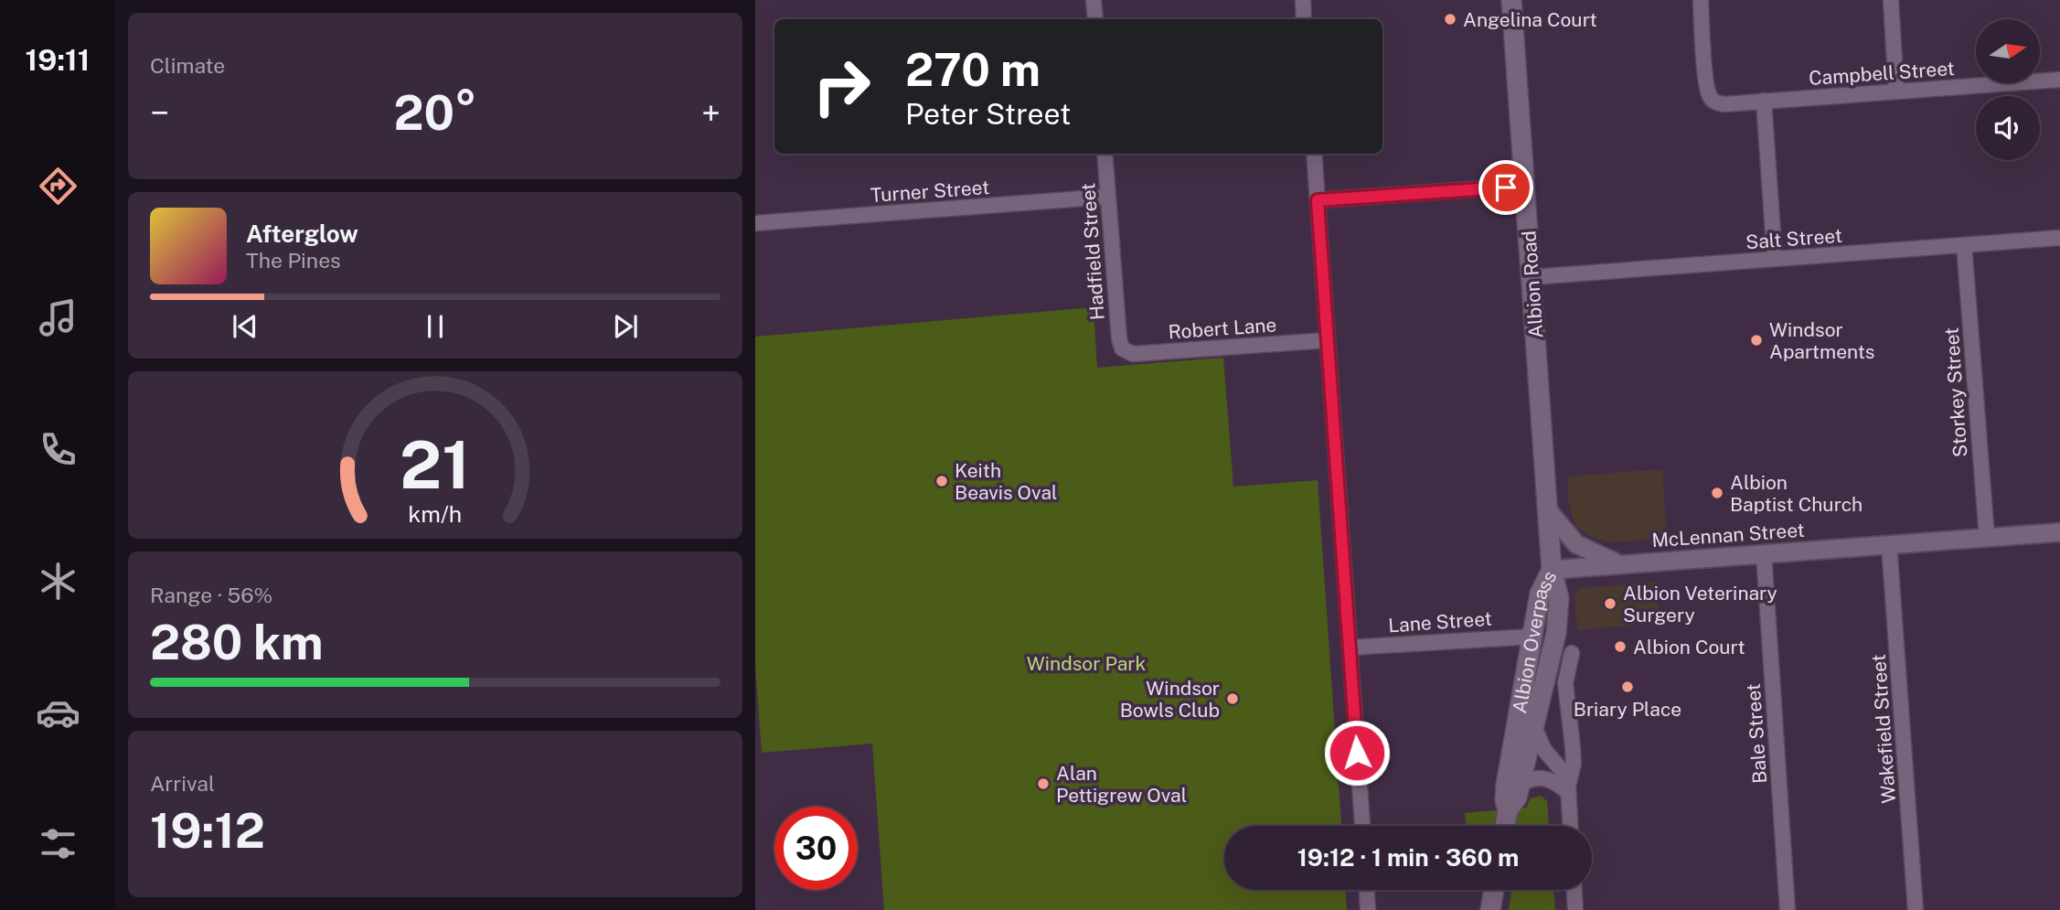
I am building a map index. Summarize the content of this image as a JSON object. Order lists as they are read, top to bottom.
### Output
{
  "streets": {
    "main road": ["Albion Road", "Albion Overpass"],
    "street": [
      "Campbell Street",
      "Turner Street",
      "Salt Street",
      "Hadfield Street",
      "Robert Lane",
      "Storkey Street",
      "McLennan Street",
      "Lane Street",
      "Wakefield Street",
      "Bale Street"
    ]
  },
  "crossings": [
    ["Turner Street", "Hadfield Street"],
    ["Salt Street", "Albion Road"],
    ["Salt Street", "Storkey Street"],
    ["Hadfield Street", "Robert Lane"],
    ["Albion Road", "McLennan Street"],
    ["Albion Road", "Albion Overpass"],
    ["Storkey Street", "McLennan Street"],
    ["McLennan Street", "Albion Overpass"],
    ["McLennan Street", "Wakefield Street"],
    ["McLennan Street", "Bale Street"],
    ["Lane Street", "Albion Overpass"]
  ],
  "parks": ["Windsor Park"],
  "places": [
    "Angelina Court",
    "Windsor Apartments",
    "Keith Beavis Oval",
    "Albion Baptist Church",
    "Albion Veterinary Surgery",
    "Albion Court",
    "Briary Place",
    "Windsor Bowls Club",
    "Alan Pettigrew Oval"
  ],
  "north": "right",
  "page": {
    "tabs": "19:11",
    "tile": [
      "Climate",
      ["Range · 56%", "280 km"],
      ["Arrival", "19:12"]
    ],
    "turn": ["270 m", "Peter Street"],
    "heat": ["−", "20°", "+"],
    "song": ["Afterglow", "The Pines"],
    "limit": "30",
    "trip": "19:12 · 1 min · 360 m",
    "gauge": ["21", "km/h"]
  }
}
